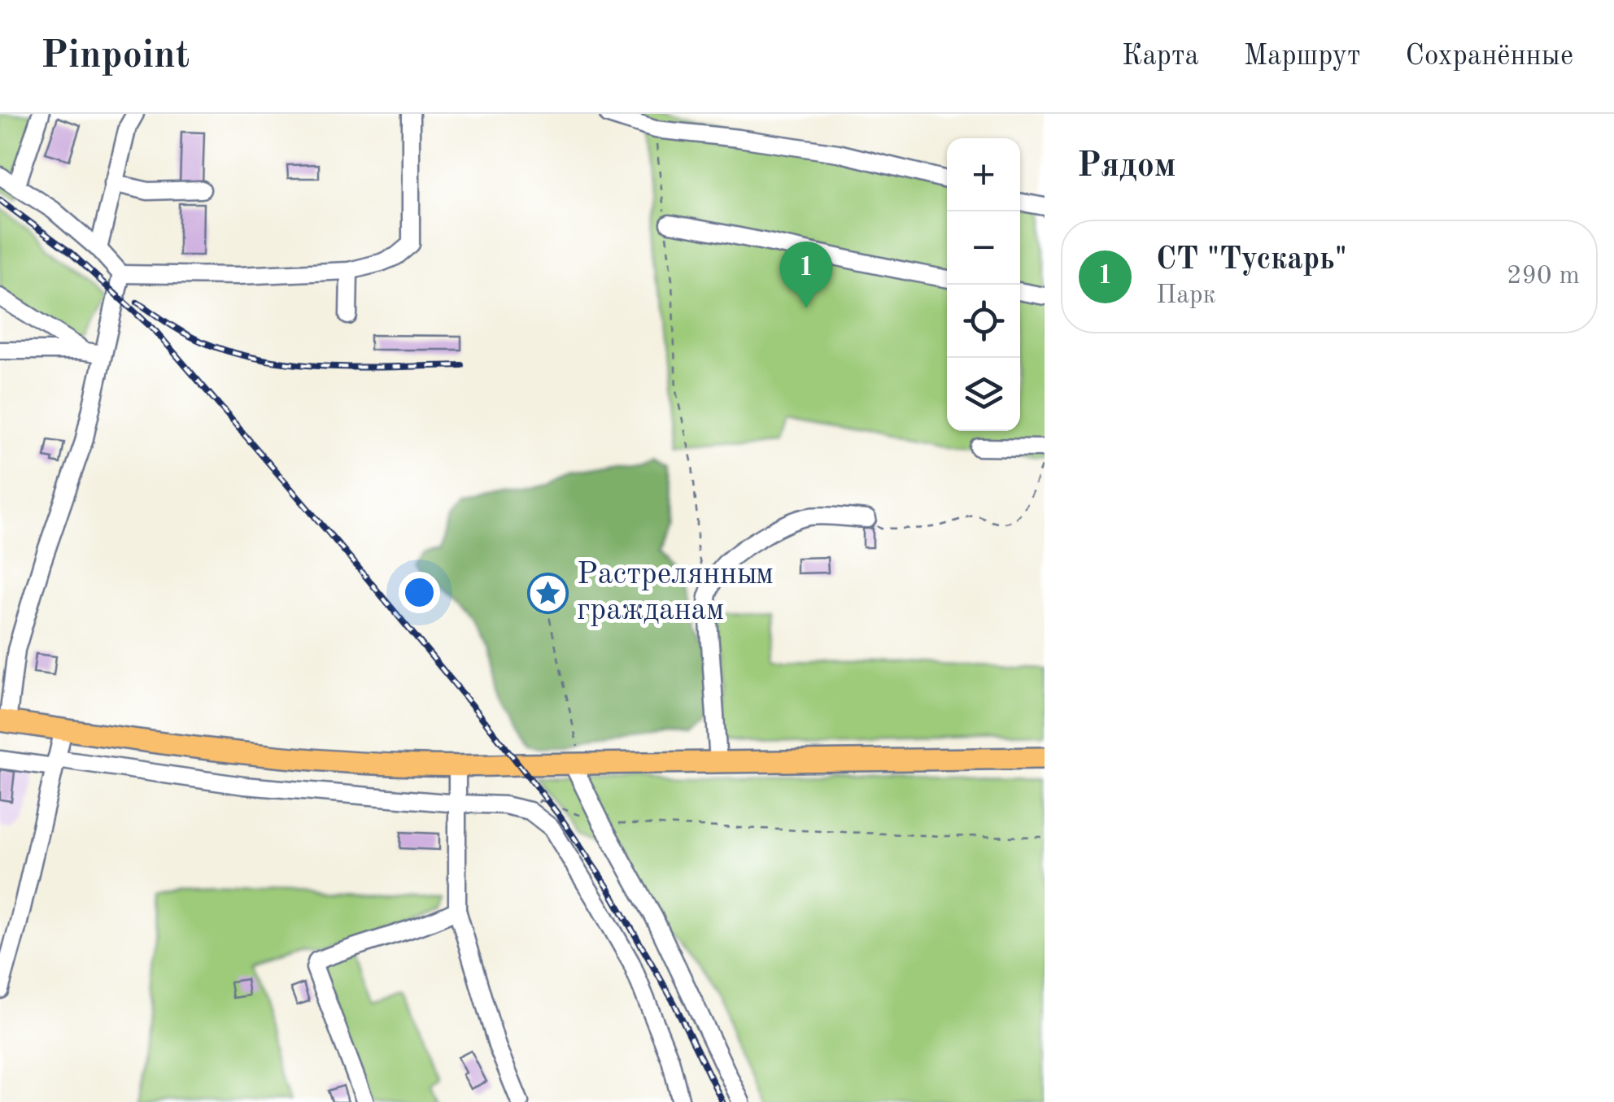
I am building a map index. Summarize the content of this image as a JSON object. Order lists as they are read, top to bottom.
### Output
{
  "places": {
    "place": ["Растрелянным гражданам"]
  },
  "page": {
    "header": "Pinpoint",
    "nav": ["Карта", "Маршрут", "Сохранённые"],
    "heading": "Рядом",
    "map_buttons": ["+", "−"],
    "list": [
      {
        "mark": "1",
        "name": "СТ \"Тускарь\"",
        "note": "Парк",
        "value": "290 m"
      }
    ],
    "pins": "1"
  }
}
